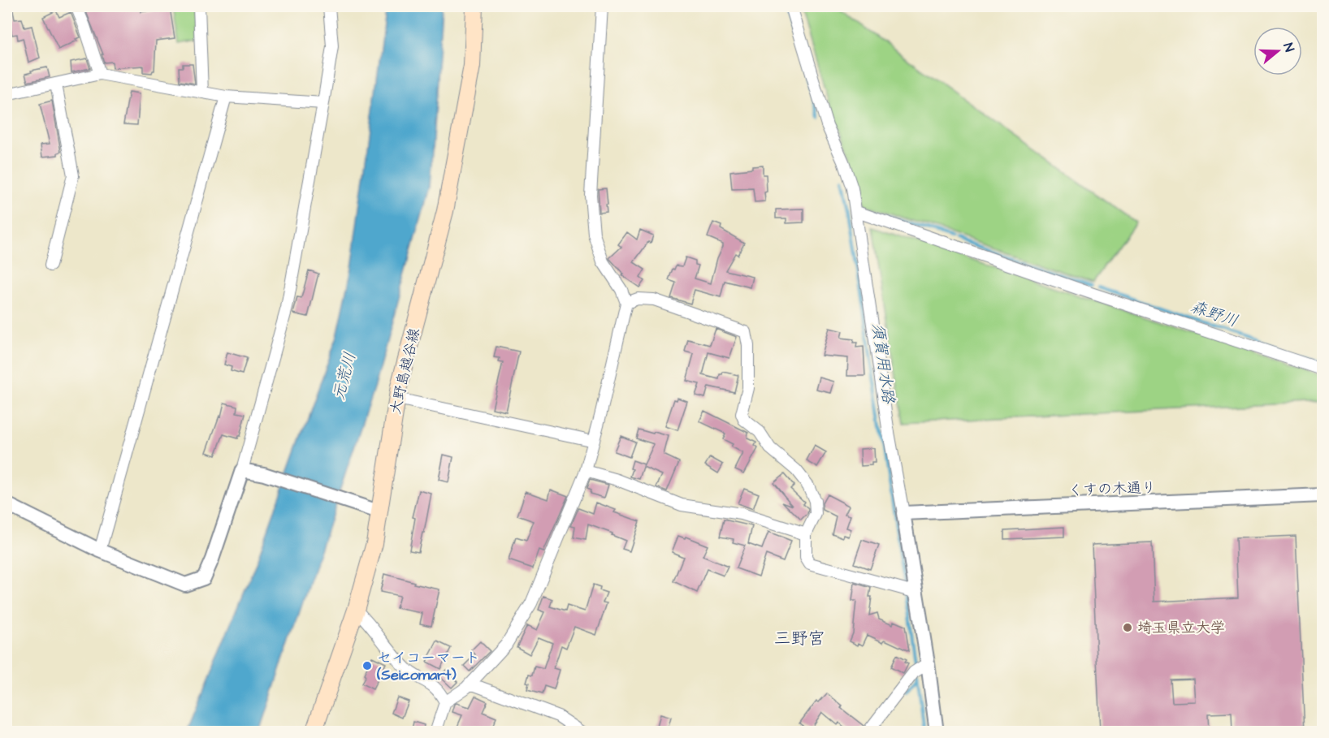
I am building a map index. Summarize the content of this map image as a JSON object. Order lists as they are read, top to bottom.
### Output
{
  "streets": {
    "main road": ["大野島越谷線"],
    "street": ["くすの木通り"]
  },
  "districts": ["三野宮"],
  "water": ["森野川", "須賀用水路", "元荒川"],
  "places": ["埼玉県立大学", "セイコーマート (Seicomart)"],
  "north": "right"
}
